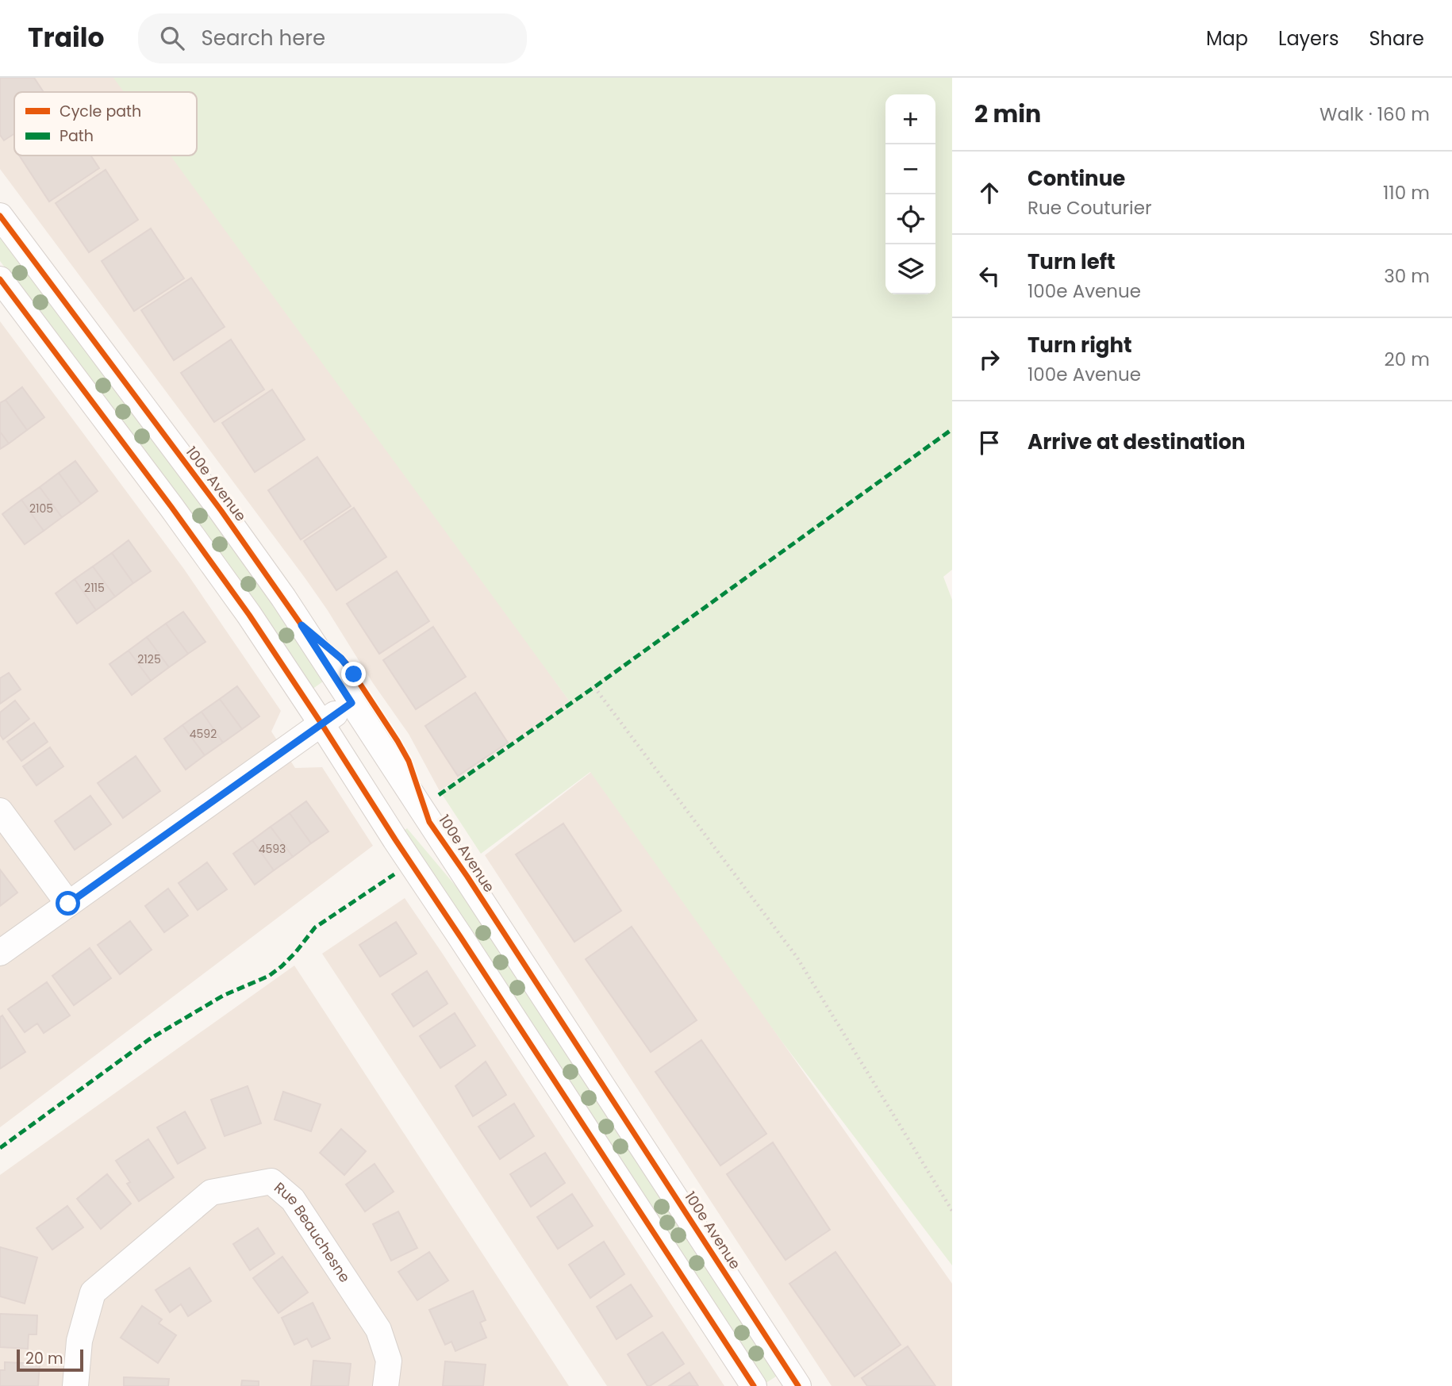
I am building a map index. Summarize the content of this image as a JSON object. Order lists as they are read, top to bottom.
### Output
{
  "streets": {
    "street": ["100e Avenue", "Rue Beauchesne"]
  },
  "house_numbers": [
    "2105",
    "2115",
    "2125",
    "4592",
    "4593"
  ],
  "legend": ["Cycle path", "Path"],
  "scale_bar": "20 m",
  "page": {
    "header": "Trailo",
    "search": "Search here",
    "nav": ["Map", "Layers", "Share"],
    "heading": ["2 min", "Walk · 160 m"],
    "map_buttons": ["+", "−"],
    "list": [
      ["Continue", "Rue Couturier", "110 m"],
      ["Turn left", "100e Avenue", "30 m"],
      ["Turn right", "100e Avenue", "20 m"],
      "Arrive at destination"
    ],
    "scale": "20 m"
  }
}
